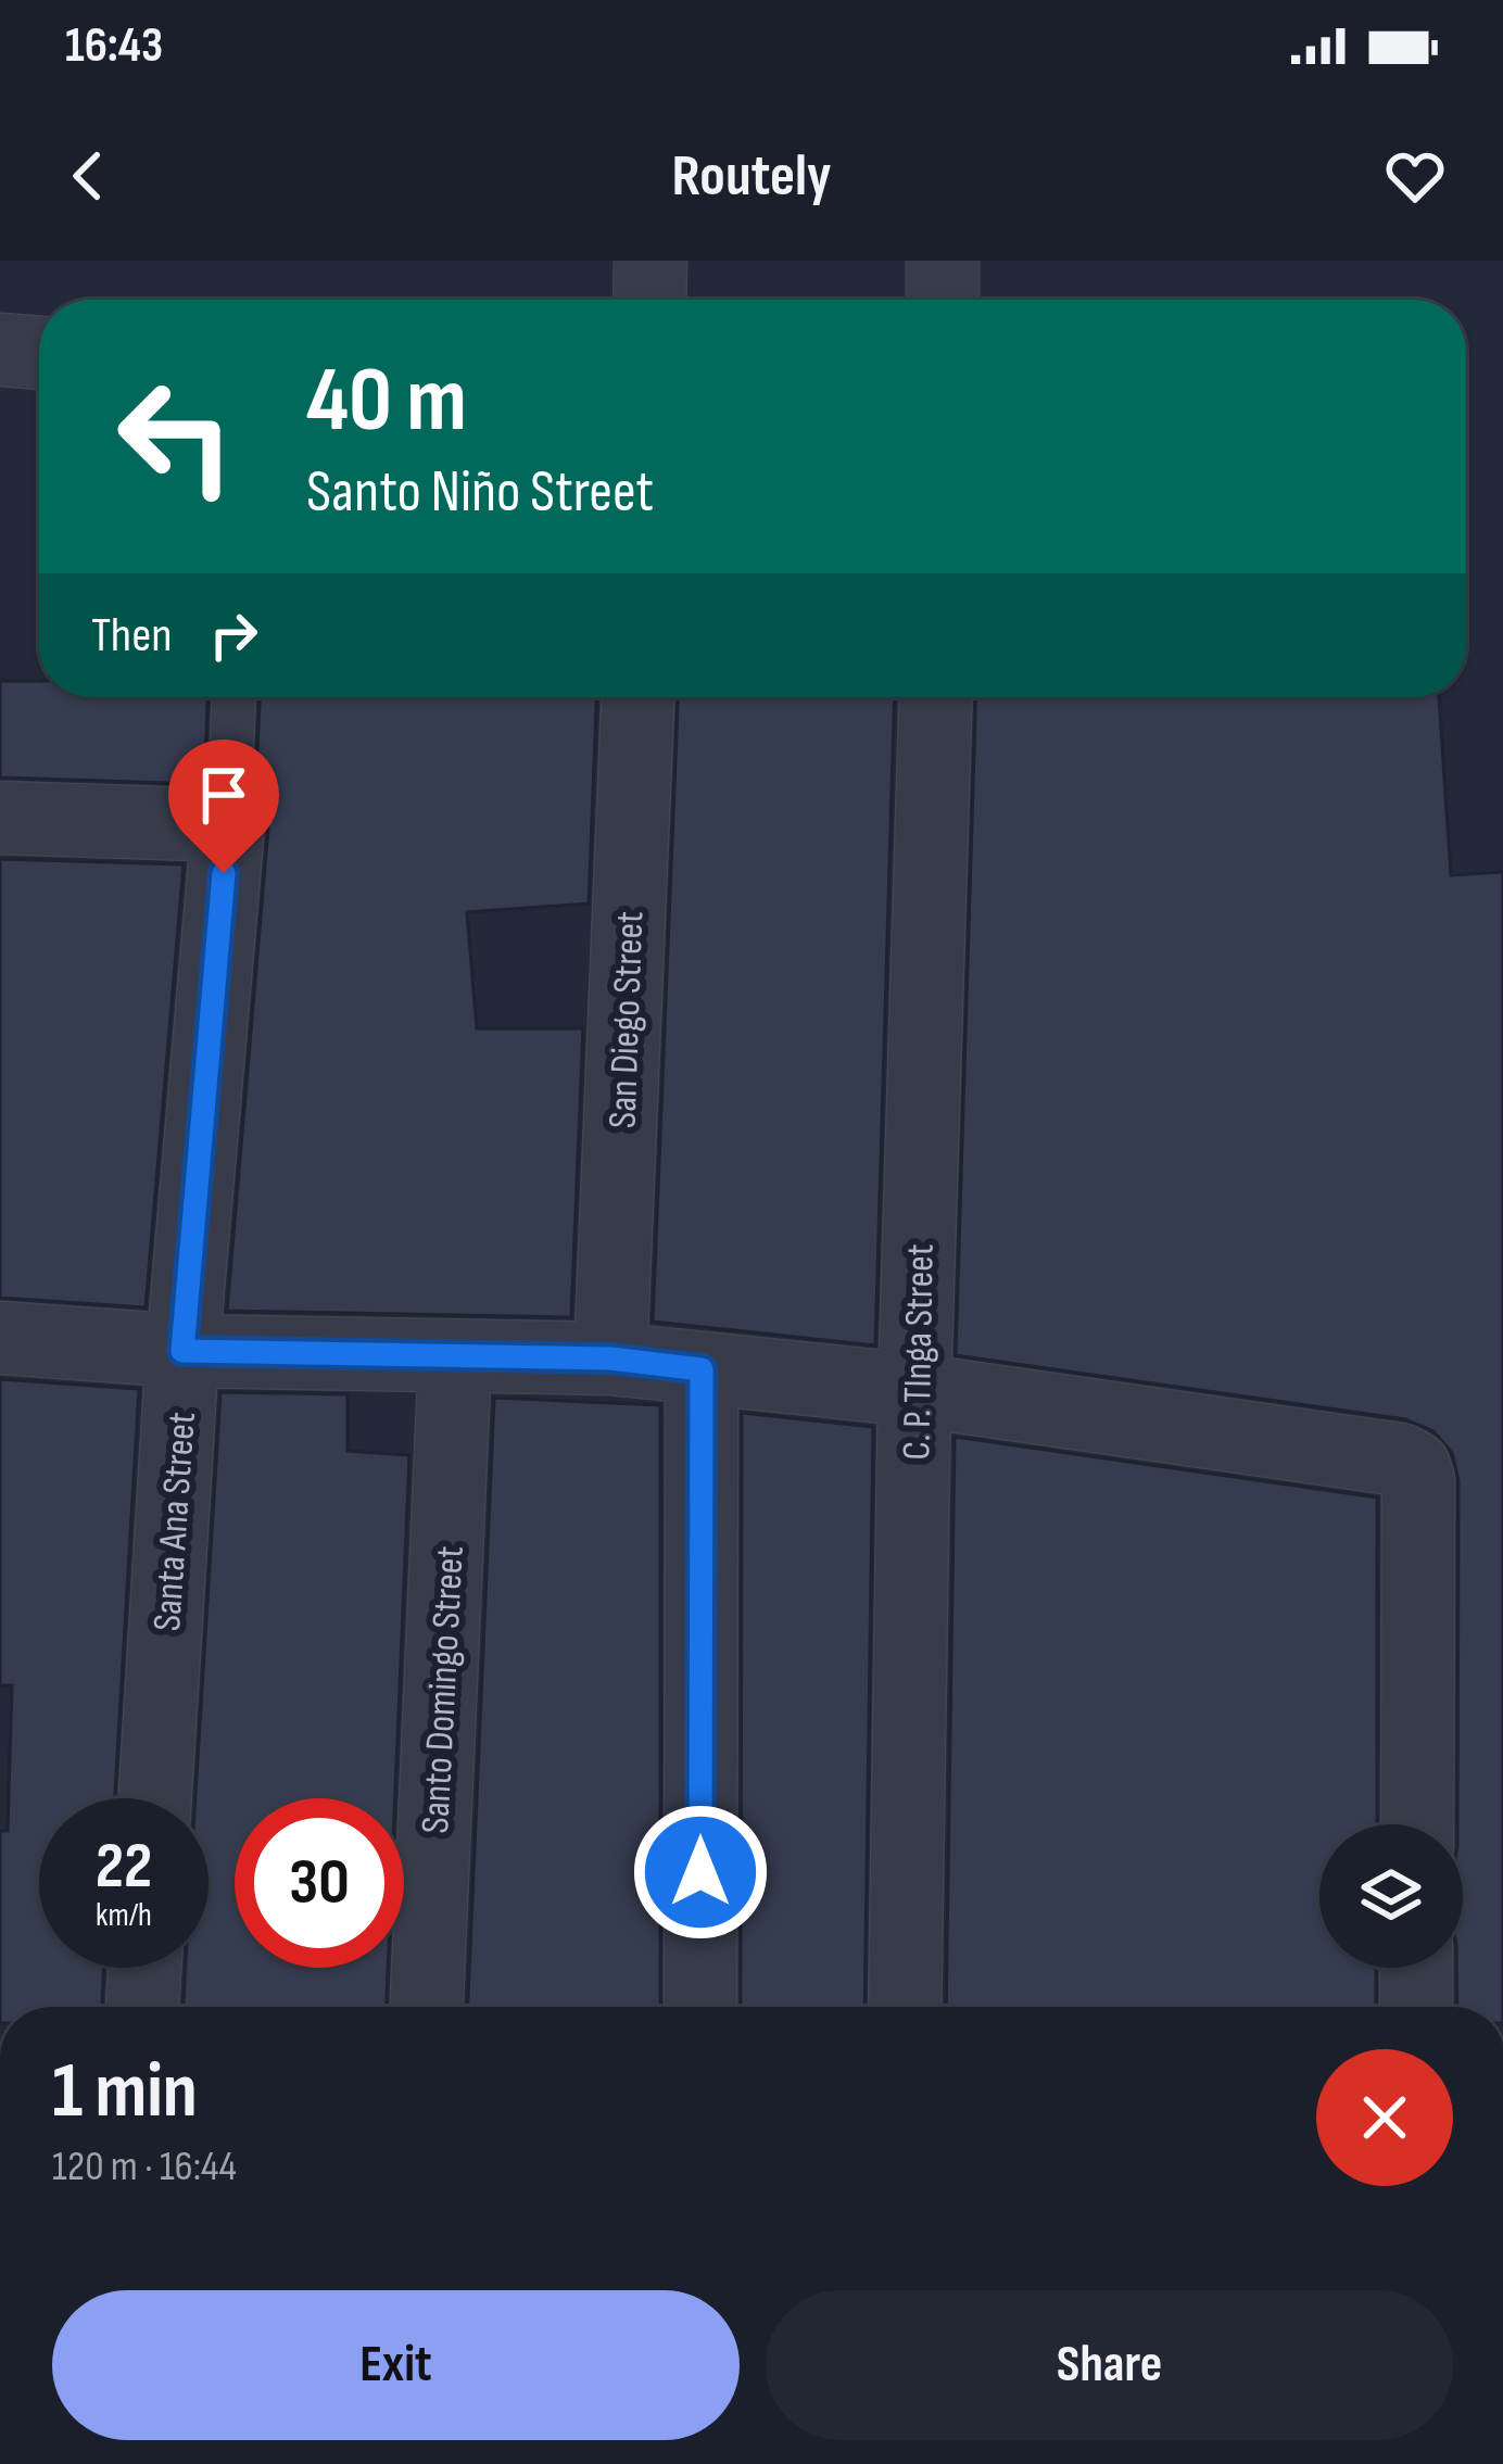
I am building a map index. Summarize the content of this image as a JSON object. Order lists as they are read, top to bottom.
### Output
{
  "streets": {
    "street": [
      "San Diego Street",
      "C. P. TInga Street",
      "Santa Ana Street",
      "Santo Domingo Street"
    ]
  },
  "page": {
    "status": "16:43",
    "header": "Routely",
    "turn": ["40 m", "Santo Niño Street"],
    "then": "Then",
    "speed": "22 km/h",
    "limit": "30",
    "heading": ["1 min", "120 m · 16:44"],
    "buttons": ["Exit", "Share"]
  }
}
